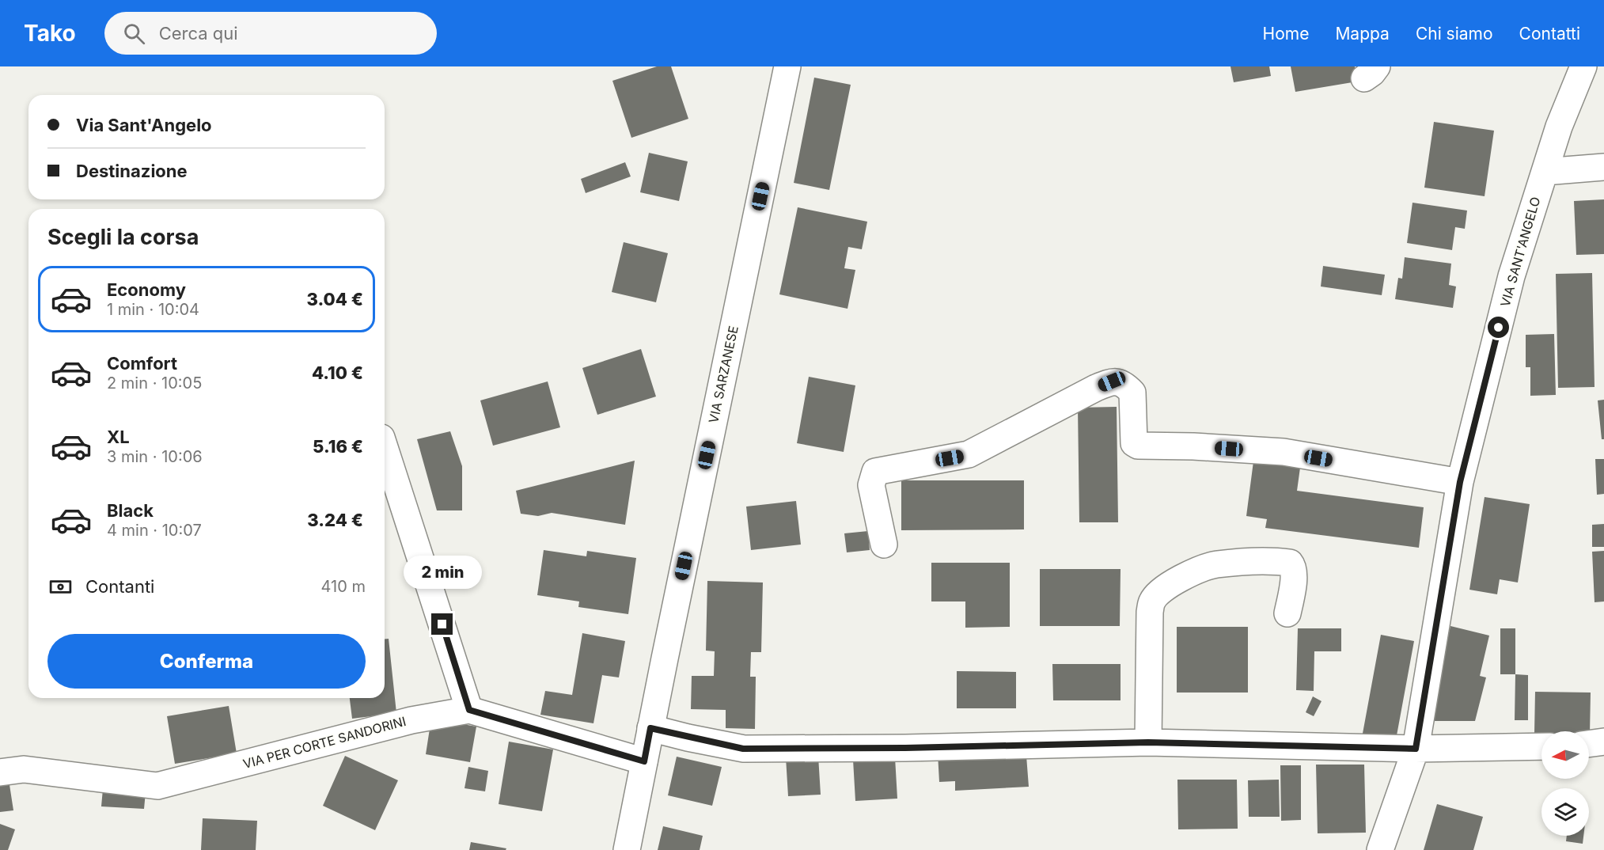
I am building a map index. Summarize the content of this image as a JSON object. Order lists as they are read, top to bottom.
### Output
{
  "streets": {
    "street": ["VIA SANT'ANGELO", "VIA SARZANESE", "VIA PER CORTE SANDORINI"]
  },
  "crossings": [
    ["VIA SARZANESE", "VIA PER CORTE SANDORINI"]
  ],
  "north": "left",
  "page": {
    "header": "Tako",
    "search": "Cerca qui",
    "nav": [
      "Home",
      "Mappa",
      "Chi siamo",
      "Contatti"
    ],
    "banner": ["Via Sant'Angelo", "Destinazione"],
    "heading": "Scegli la corsa",
    "list": [
      {
        "name": "Economy",
        "note": "1 min · 10:04",
        "value": "3.04 €"
      },
      {
        "name": "Comfort",
        "note": "2 min · 10:05",
        "value": "4.10 €"
      },
      {
        "name": "XL",
        "note": "3 min · 10:06",
        "value": "5.16 €"
      },
      {
        "name": "Black",
        "note": "4 min · 10:07",
        "value": "3.24 €"
      }
    ],
    "bubble": "2 min",
    "pay": ["Contanti", "410 m"],
    "buttons": "Conferma"
  }
}
